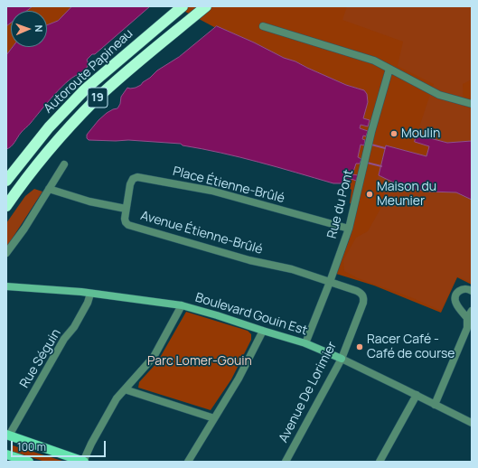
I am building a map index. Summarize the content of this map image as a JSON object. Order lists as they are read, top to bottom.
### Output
{
  "streets": {
    "highway": ["Autoroute Papineau", "19"],
    "street": [
      "Place Étienne-Brûlé",
      "Rue du Pont",
      "Avenue Étienne-Brûlé",
      "Boulevard Gouin Est",
      "Rue Séguin",
      "Avenue De Lorimier"
    ]
  },
  "crossings": [
    ["Place Étienne-Brûlé", "Rue du Pont"],
    ["Place Étienne-Brûlé", "Avenue Étienne-Brûlé"],
    ["Rue du Pont", "Avenue Étienne-Brûlé"],
    ["Rue du Pont", "Boulevard Gouin Est"],
    ["Avenue Étienne-Brûlé", "Avenue De Lorimier"],
    ["Boulevard Gouin Est", "Rue Séguin"],
    ["Boulevard Gouin Est", "Avenue De Lorimier"]
  ],
  "parks": ["Parc Lomer-Gouin"],
  "places": ["Moulin", "Maison du Meunier", "Racer Café - Café de course"],
  "scale_bar": "100 m",
  "north": "right"
}
